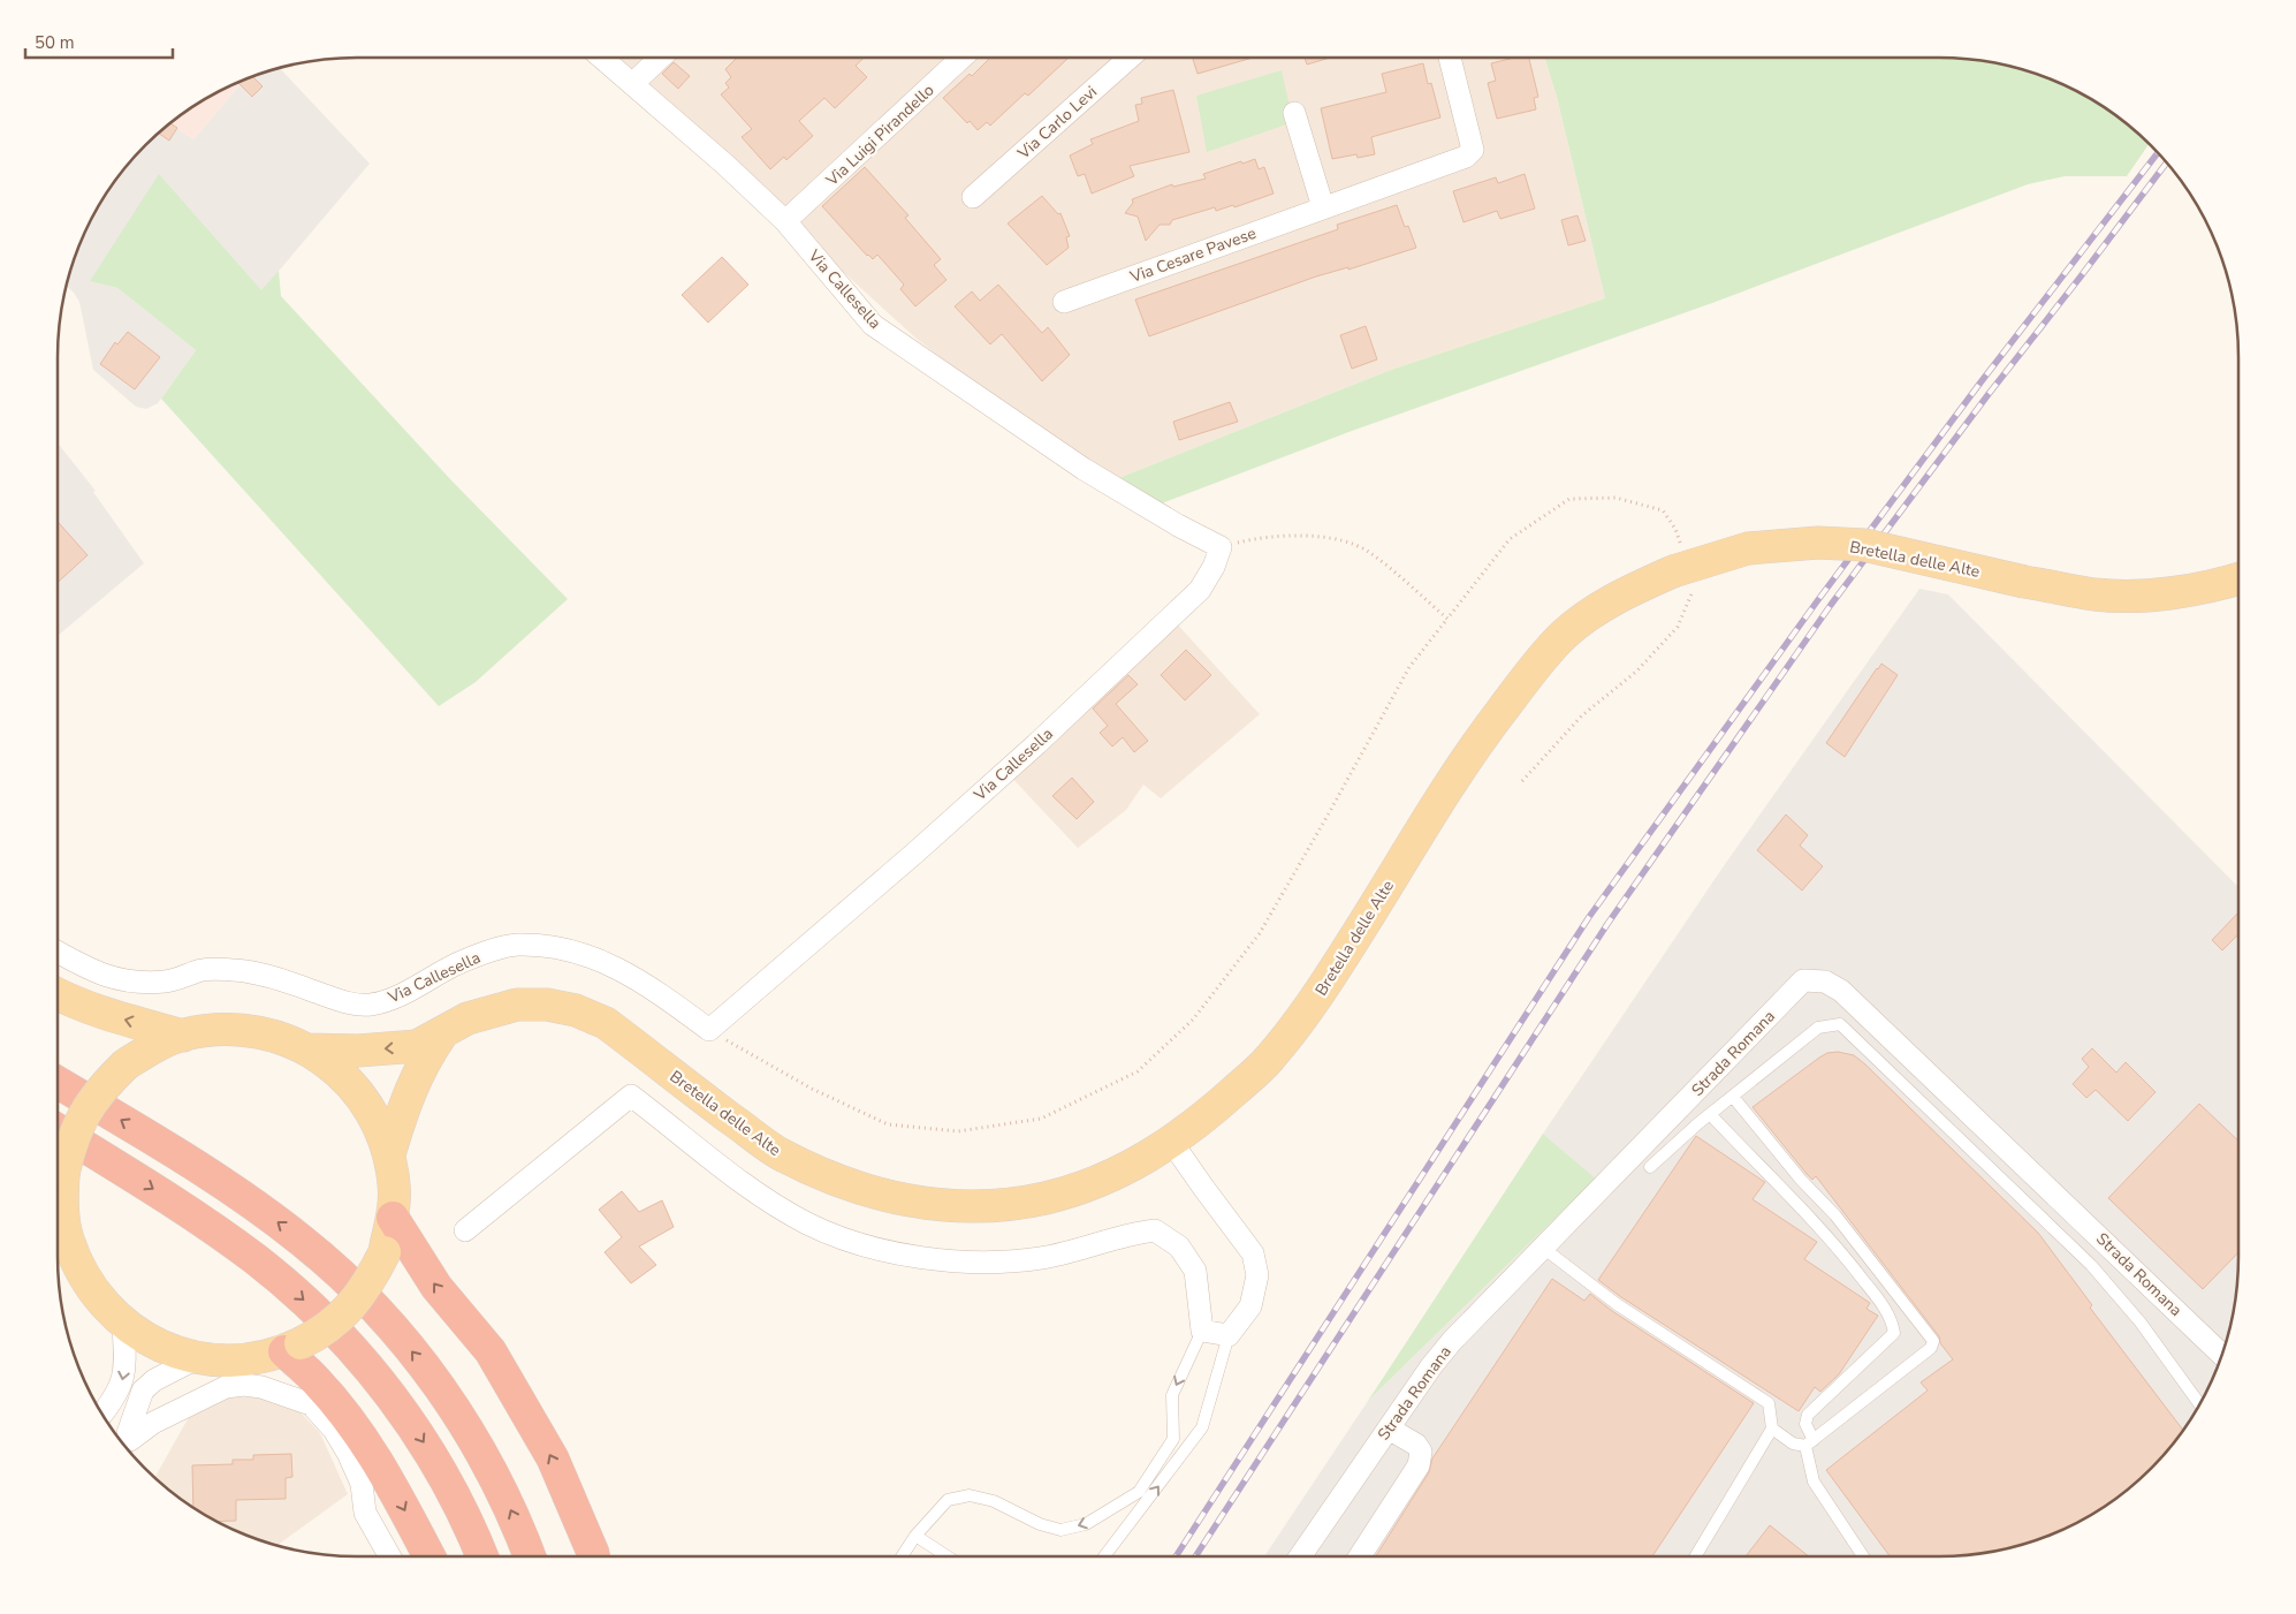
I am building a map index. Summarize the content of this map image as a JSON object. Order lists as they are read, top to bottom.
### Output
{
  "streets": {
    "main road": ["Bretella delle Alte"],
    "street": [
      "Via Carlo Levi",
      "Via Luigi Pirandello",
      "Via Cesare Pavese",
      "Via Callesella",
      "Strada Romana"
    ]
  },
  "crossings": [
    ["Via Luigi Pirandello", "Via Callesella"]
  ],
  "scale_bar": "50 m"
}
